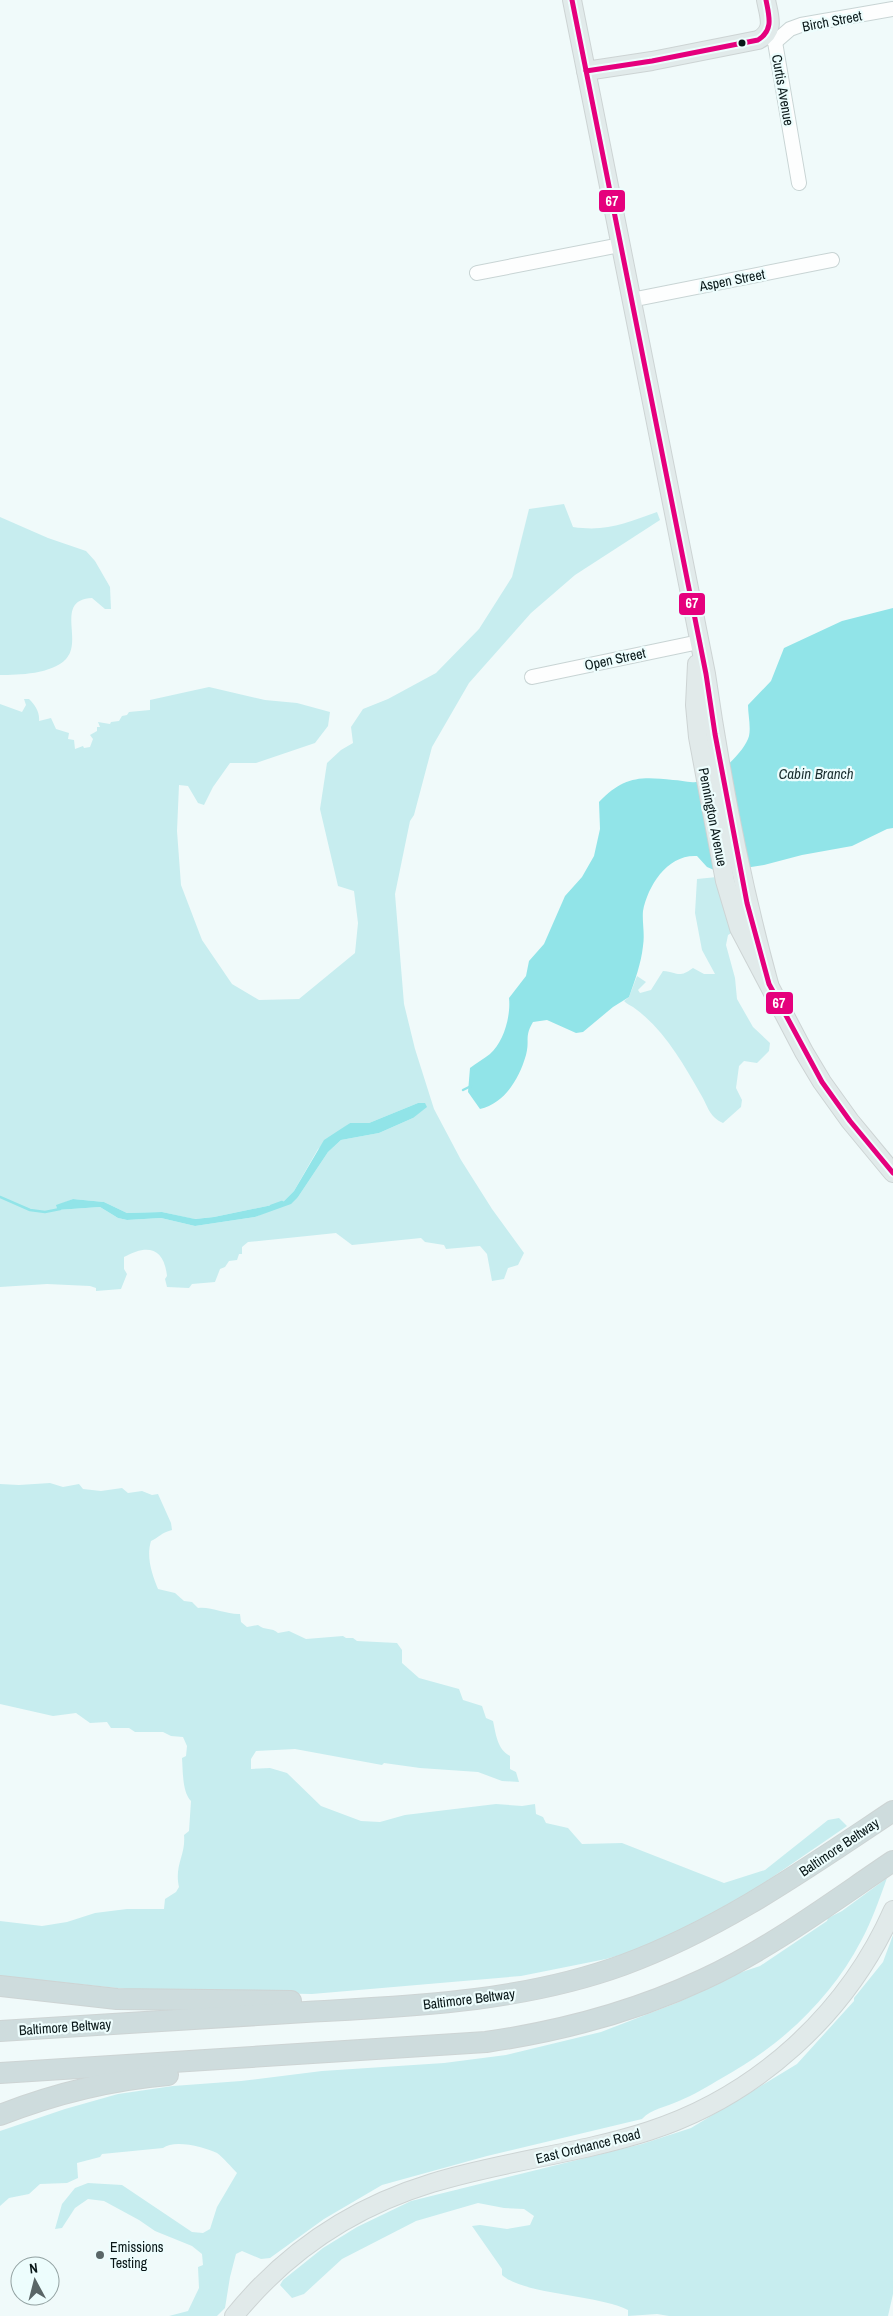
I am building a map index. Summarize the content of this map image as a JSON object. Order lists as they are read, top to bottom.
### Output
{
  "streets": {
    "highway": ["Baltimore Beltway"],
    "main road": [
      "Birch Street",
      "Curtis Avenue",
      "Pennington Avenue",
      "East Ordnance Road"
    ],
    "street": ["Aspen Street", "Open Street"]
  },
  "crossings": [
    ["Birch Street", "Curtis Avenue"],
    ["Birch Street", "Pennington Avenue"],
    ["Aspen Street", "Pennington Avenue"],
    ["Open Street", "Pennington Avenue"]
  ],
  "water": ["Cabin Branch"],
  "places": ["Emissions Testing"],
  "lines": ["transit line 67"],
  "north": "top"
}
